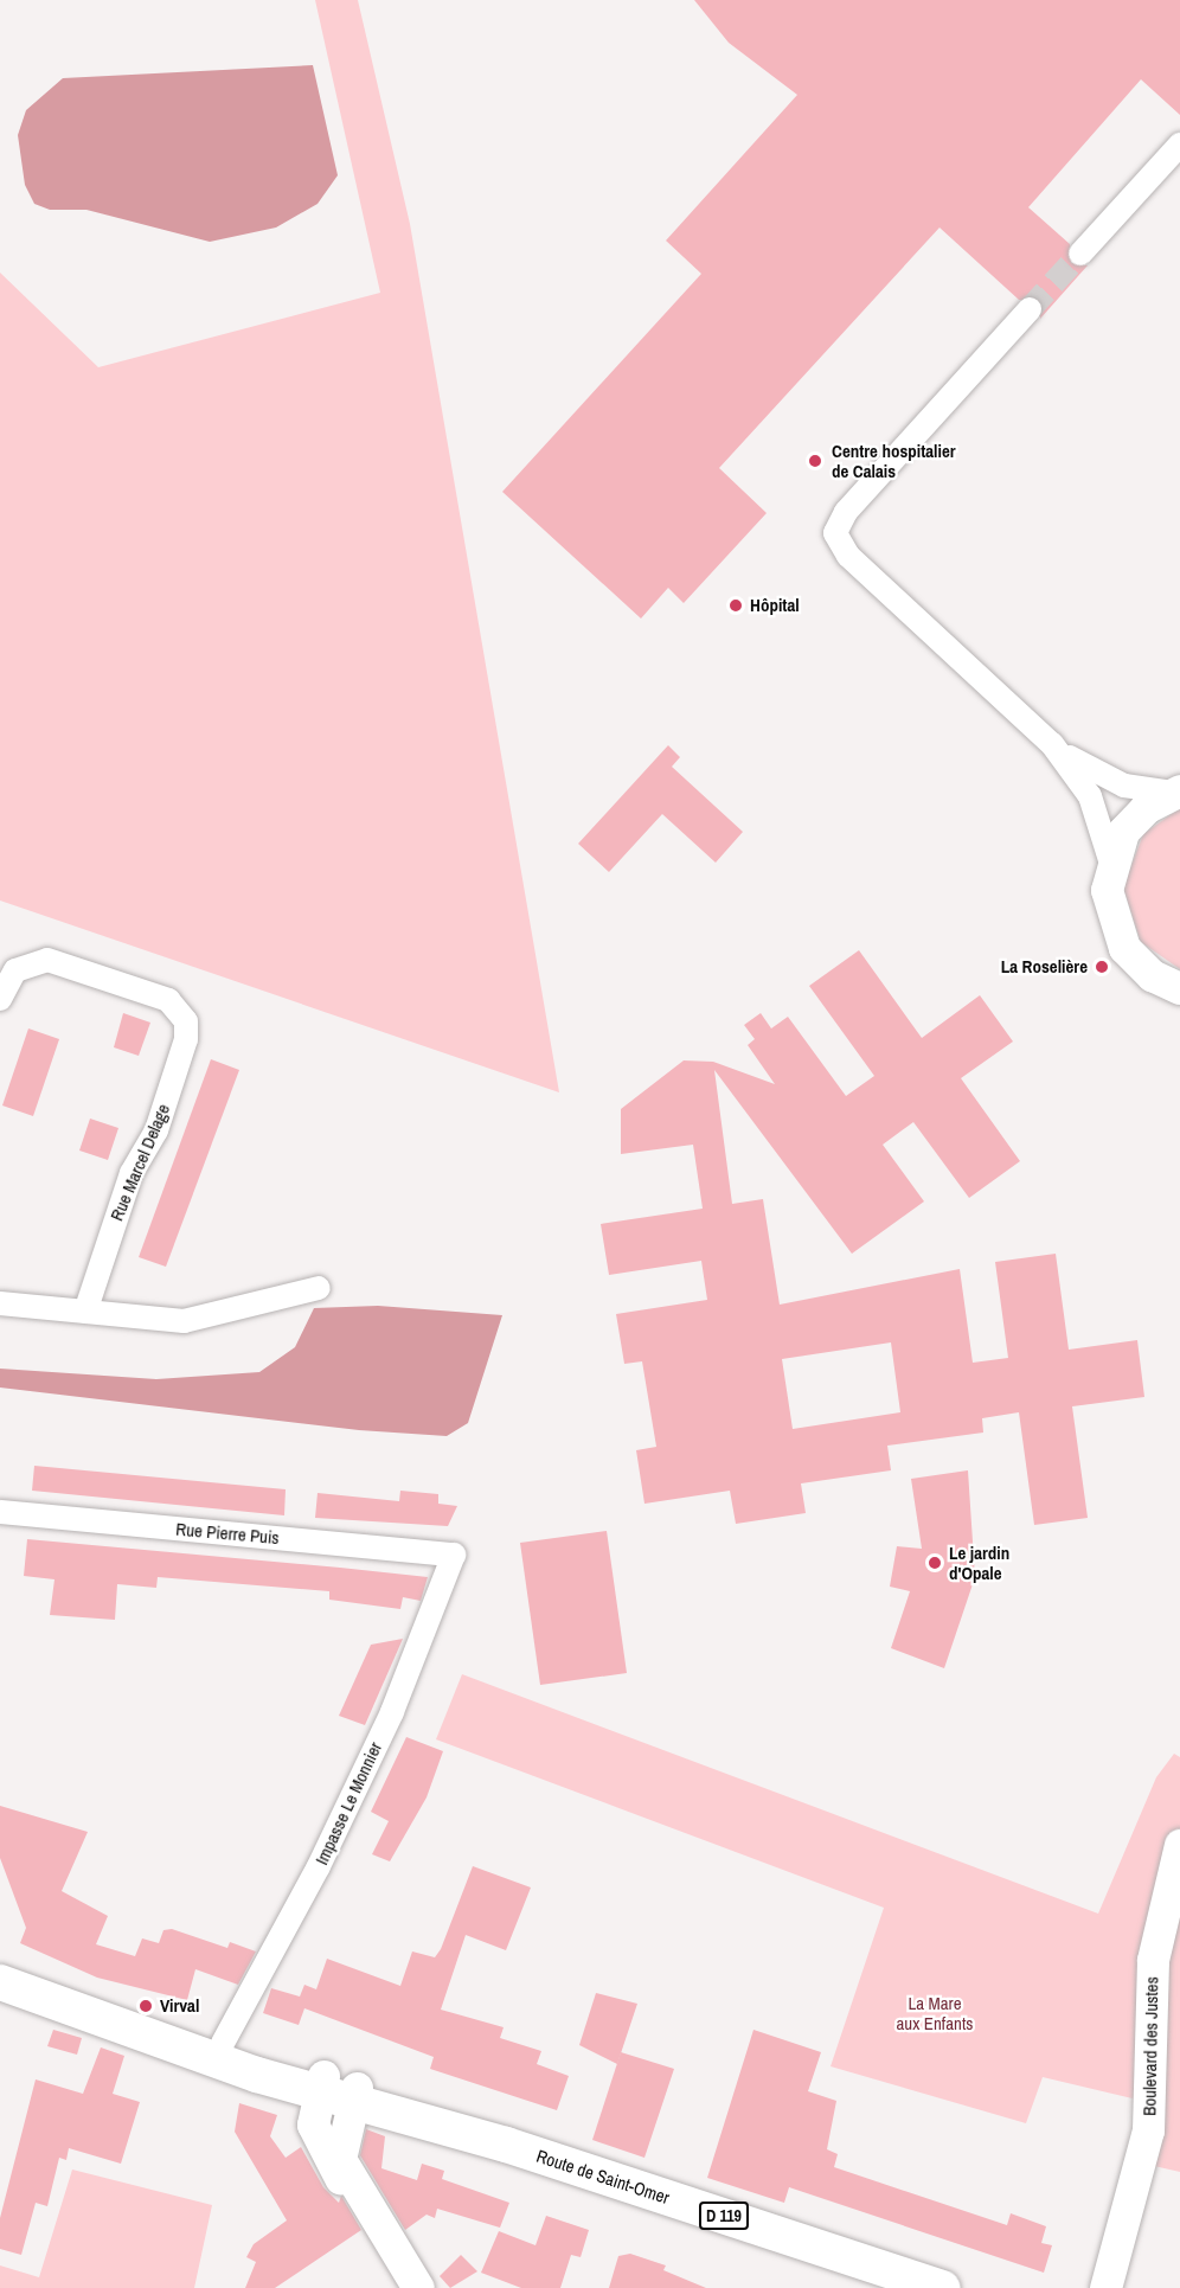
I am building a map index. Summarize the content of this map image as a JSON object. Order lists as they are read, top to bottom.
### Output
{
  "streets": {
    "main road": ["Route de Saint-Omer", "D 119"],
    "street": [
      "Rue Marcel Delage",
      "Rue Pierre Puis",
      "Impasse Le Monnier",
      "Boulevard des Justes"
    ]
  },
  "crossings": [
    ["Rue Pierre Puis", "Impasse Le Monnier"],
    ["Impasse Le Monnier", "Route de Saint-Omer"]
  ],
  "parks": ["La Mare aux Enfants"],
  "places": [
    "Centre hospitalier de Calais",
    "Hôpital",
    "La Roselière",
    "Le jardin d'Opale",
    "Virval"
  ]
}
